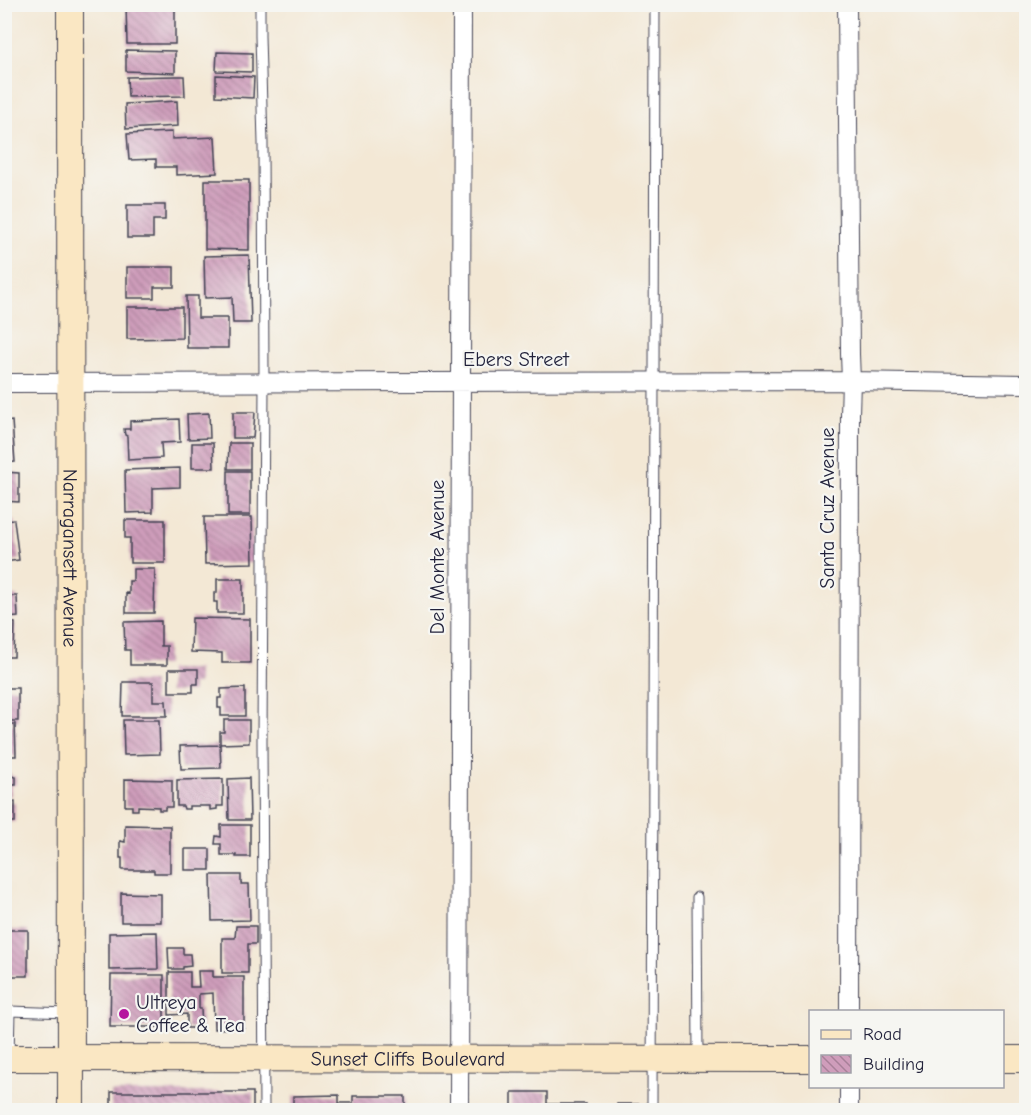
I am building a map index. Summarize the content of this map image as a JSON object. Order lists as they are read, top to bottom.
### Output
{
  "streets": {
    "street": [
      "Ebers Street",
      "Santa Cruz Avenue",
      "Del Monte Avenue",
      "Narragansett Avenue",
      "Sunset Cliffs Boulevard"
    ]
  },
  "crossings": [
    ["Ebers Street", "Santa Cruz Avenue"],
    ["Ebers Street", "Del Monte Avenue"],
    ["Ebers Street", "Narragansett Avenue"],
    ["Del Monte Avenue", "Sunset Cliffs Boulevard"],
    ["Narragansett Avenue", "Sunset Cliffs Boulevard"]
  ],
  "places": ["Ultreya Coffee & Tea"],
  "legend": ["Road", "Building"]
}
